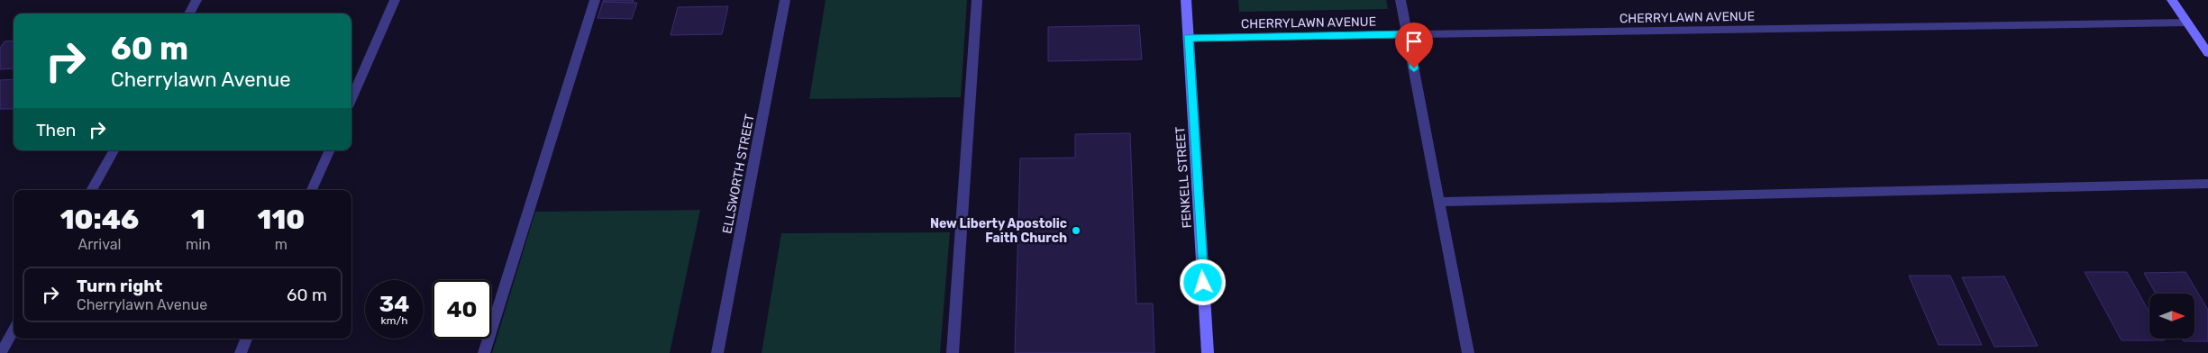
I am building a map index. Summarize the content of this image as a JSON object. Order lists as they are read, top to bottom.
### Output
{
  "streets": {
    "street": ["CHERRYLAWN AVENUE", "ELLSWORTH STREET", "FENKELL STREET"]
  },
  "crossings": [
    ["CHERRYLAWN AVENUE", "FENKELL STREET"]
  ],
  "places": ["New Liberty Apostolic Faith Church"],
  "north": "right",
  "page": {
    "turn": ["60 m", "Cherrylawn Avenue"],
    "then": "Then",
    "eta": [
      "10:46",
      "Arrival",
      "1",
      "min",
      "110",
      "m"
    ],
    "list": [
      {
        "name": "Turn right",
        "note": "Cherrylawn Avenue",
        "value": "60 m"
      }
    ],
    "speed": "34 km/h",
    "limit": "40"
  }
}
